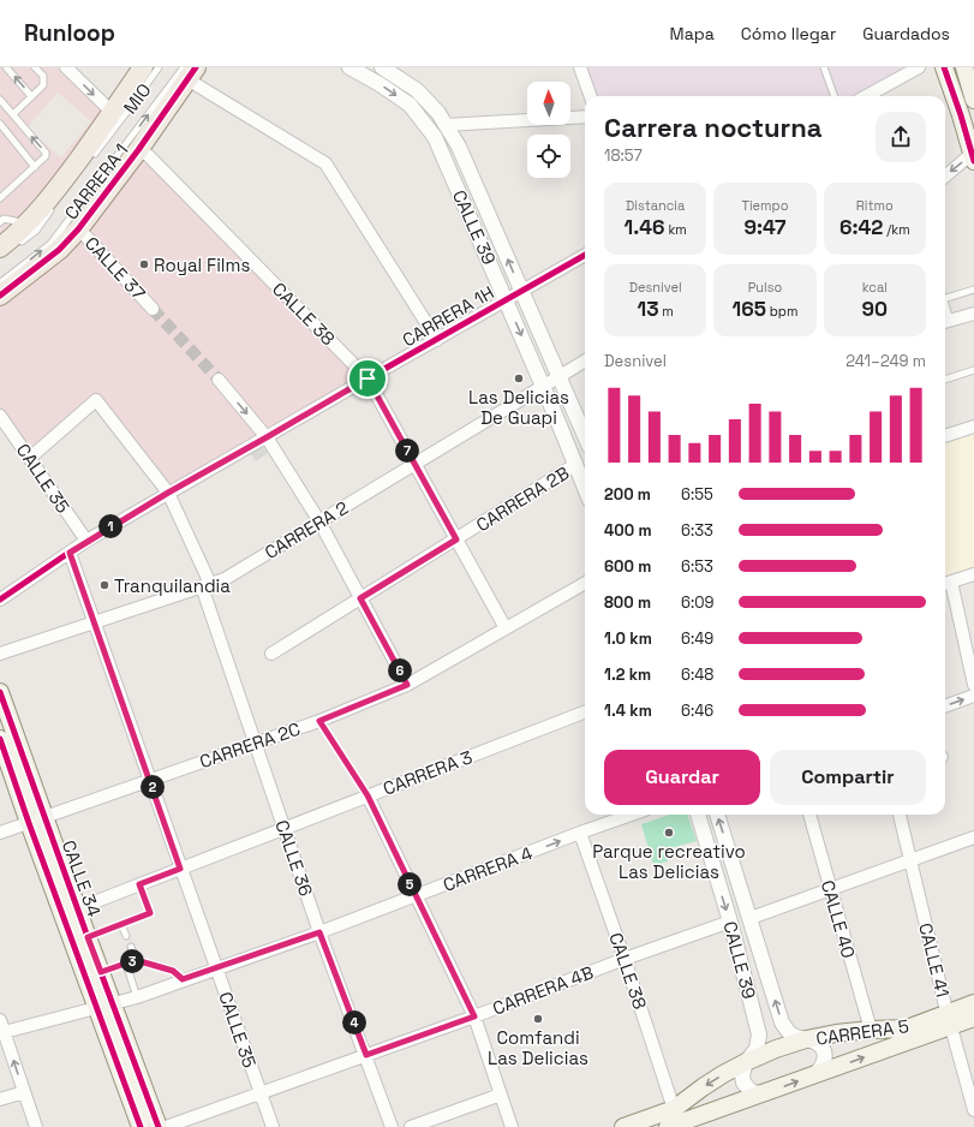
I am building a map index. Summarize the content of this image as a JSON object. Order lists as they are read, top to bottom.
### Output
{
  "streets": {
    "main road": ["CARRERA 1", "CALLE 34", "CARRERA 5"],
    "street": [
      "CALLE 39",
      "CALLE 37",
      "CALLE 38",
      "CARRERA 1H",
      "CALLE 35",
      "CARRERA 2B",
      "CARRERA 2",
      "CARRERA 2C",
      "CARRERA 3",
      "CALLE 36",
      "CARRERA 4",
      "CALLE 40",
      "CALLE 41",
      "CARRERA 4B"
    ],
    "lane": ["MIO"]
  },
  "crossings": [
    ["MIO", "CARRERA 1"],
    ["CARRERA 1", "CALLE 37"],
    ["CARRERA 1", "CALLE 38"],
    ["CALLE 39", "CARRERA 1H"],
    ["CALLE 39", "CARRERA 2B"],
    ["CALLE 39", "CARRERA 2"],
    ["CALLE 39", "CARRERA 4B"],
    ["CALLE 39", "CARRERA 5"],
    ["CALLE 38", "CARRERA 1H"],
    ["CALLE 38", "CARRERA 2B"],
    ["CALLE 38", "CARRERA 2"],
    ["CALLE 38", "CARRERA 2C"],
    ["CALLE 38", "CARRERA 4"],
    ["CALLE 38", "CARRERA 4B"],
    ["CALLE 38", "CARRERA 5"],
    ["CARRERA 1H", "CALLE 35"],
    ["CARRERA 1H", "CALLE 36"],
    ["CALLE 35", "CARRERA 2"],
    ["CALLE 35", "CARRERA 2C"],
    ["CALLE 35", "CARRERA 3"],
    ["CALLE 35", "CALLE 36"],
    ["CALLE 35", "CARRERA 4"],
    ["CALLE 35", "CARRERA 4B"],
    ["CARRERA 2", "CALLE 36"],
    ["CARRERA 2C", "CALLE 36"],
    ["CARRERA 2C", "CALLE 34"],
    ["CARRERA 3", "CALLE 36"],
    ["CARRERA 3", "CALLE 34"],
    ["CALLE 36", "CARRERA 4"],
    ["CALLE 36", "CARRERA 4B"],
    ["CARRERA 4", "CALLE 34"],
    ["CALLE 40", "CARRERA 5"],
    ["CALLE 41", "CARRERA 5"]
  ],
  "places": [
    "Royal Films",
    "Las Delicias De Guapi",
    "Tranquilandia",
    "Parque recreativo Las Delicias",
    "Comfandi Las Delicias"
  ],
  "north": "top",
  "page": {
    "header": "Runloop",
    "nav": ["Mapa", "Cómo llegar", "Guardados"],
    "heading": ["Carrera nocturna", "18:57"],
    "stats": [
      ["Distancia", "1.46 km"],
      ["Tiempo", "9:47"],
      ["Ritmo", "6:42 /km"],
      ["Desnivel", "13 m"],
      ["Pulso", "165 bpm"],
      ["kcal", "90"]
    ],
    "chart": ["Desnivel", "241–249 m"],
    "pins": [
      "7",
      "1",
      "6",
      "2",
      "5",
      "3",
      "4"
    ],
    "list": [
      {
        "name": "200 m",
        "note": "6:55"
      },
      {
        "name": "400 m",
        "note": "6:33"
      },
      {
        "name": "600 m",
        "note": "6:53"
      },
      {
        "name": "800 m",
        "note": "6:09"
      },
      {
        "name": "1.0 km",
        "note": "6:49"
      },
      {
        "name": "1.2 km",
        "note": "6:48"
      },
      {
        "name": "1.4 km",
        "note": "6:46"
      }
    ],
    "buttons": ["Guardar", "Compartir"]
  }
}
